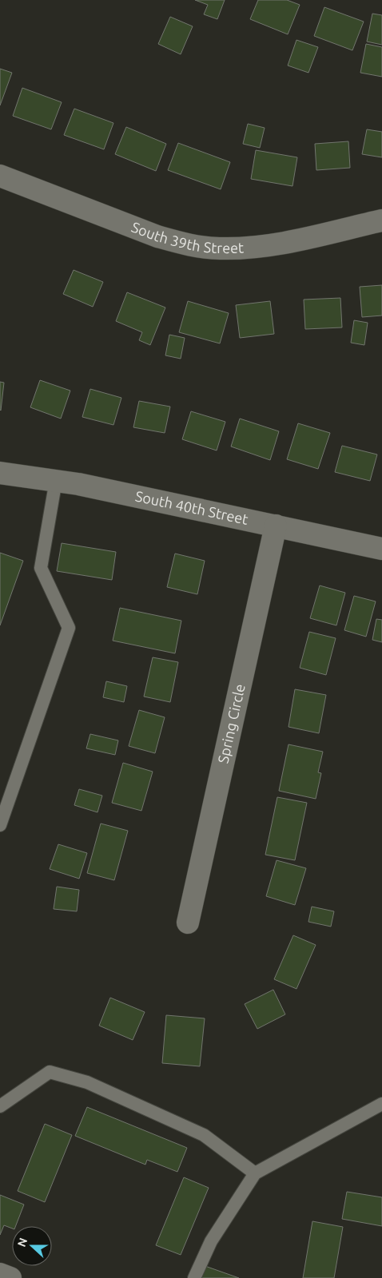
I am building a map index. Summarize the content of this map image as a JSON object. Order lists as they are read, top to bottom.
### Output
{
  "streets": {
    "street": ["South 39th Street", "South 40th Street", "Spring Circle"]
  },
  "crossings": [
    ["South 40th Street", "Spring Circle"]
  ],
  "north": "left"
}
